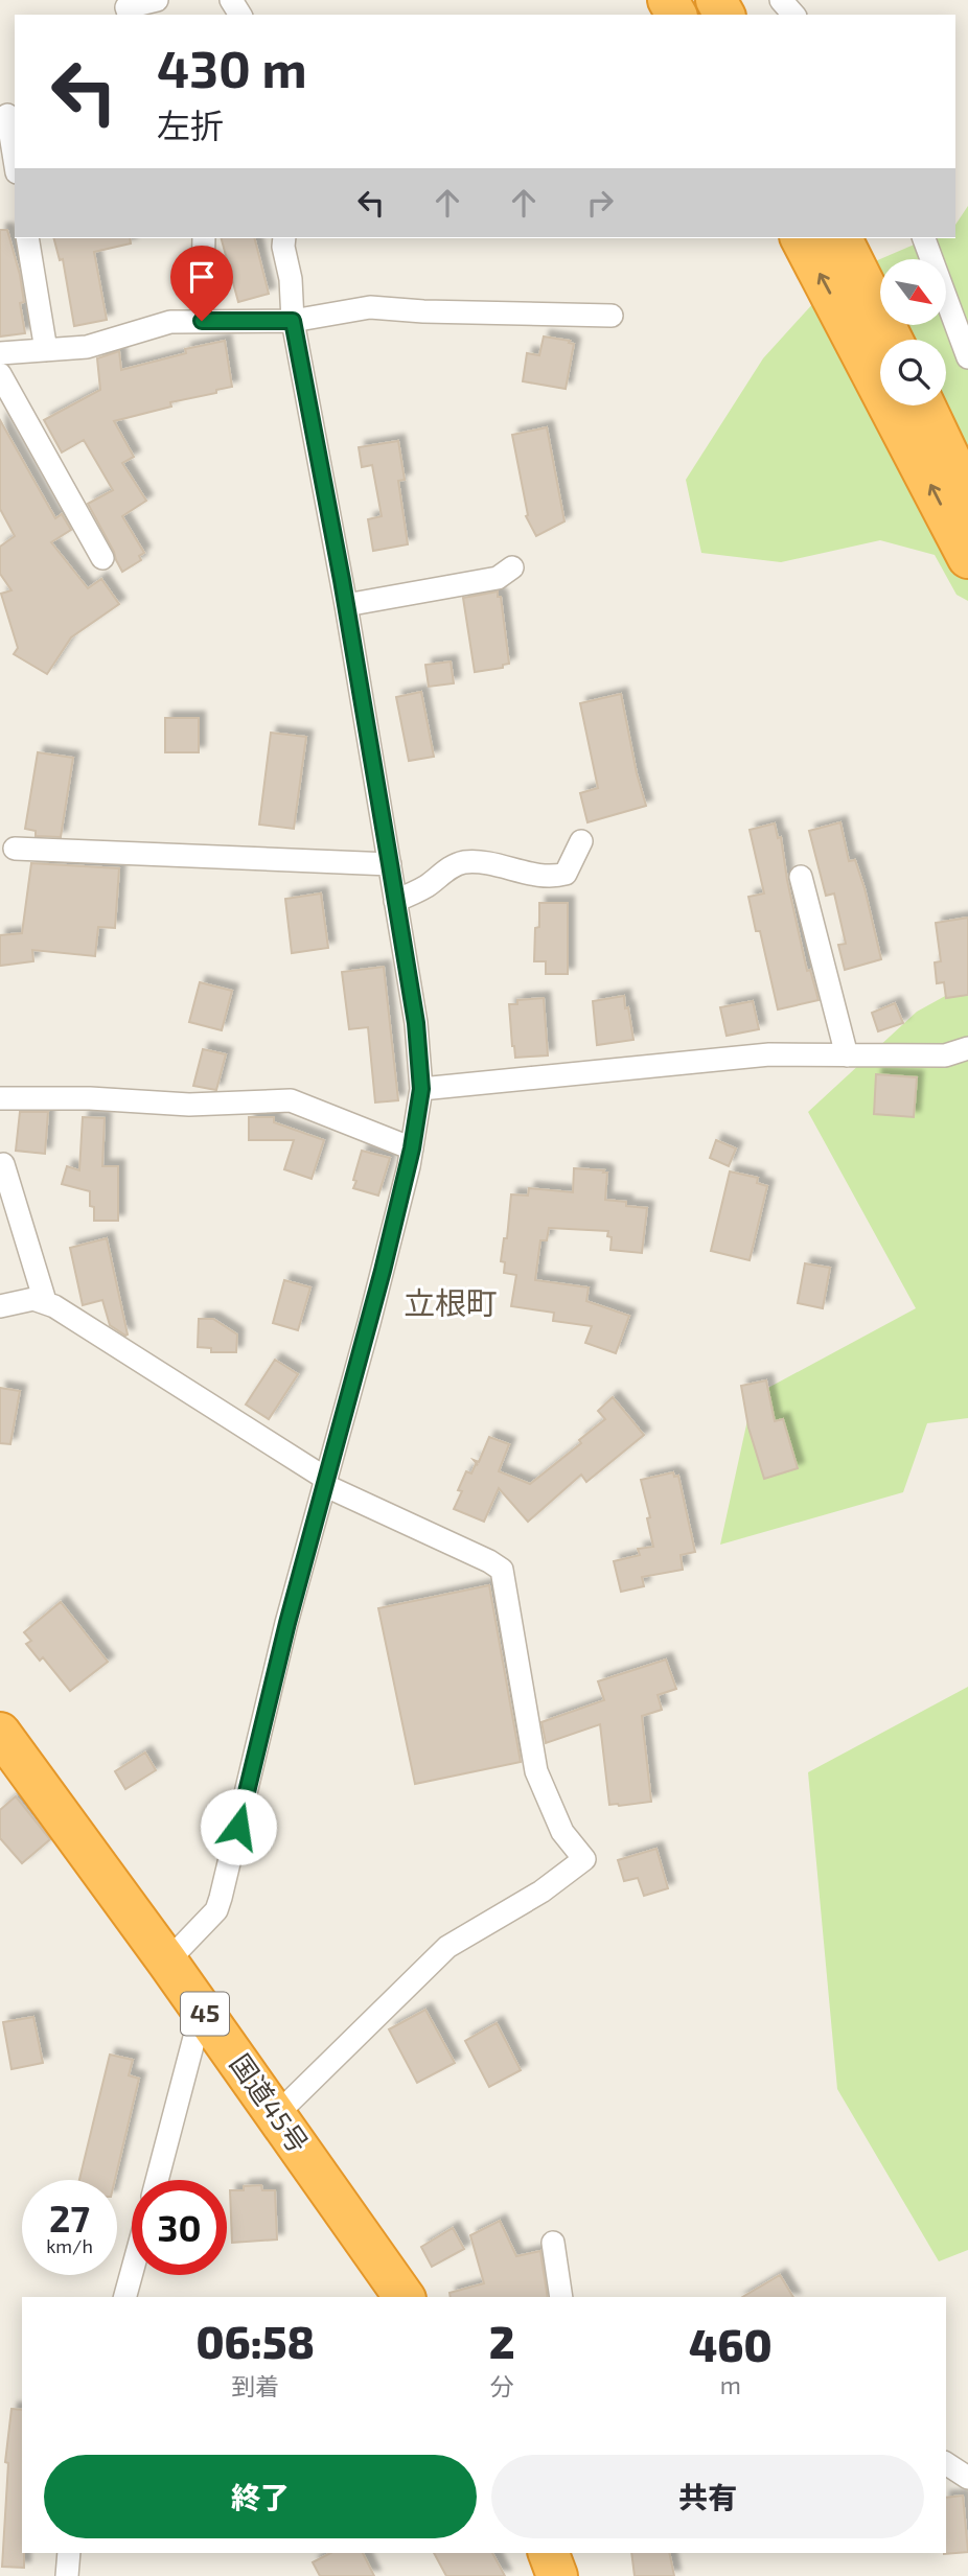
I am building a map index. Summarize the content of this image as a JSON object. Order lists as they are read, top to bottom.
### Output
{
  "streets": {
    "highway": ["45", "国道45号"]
  },
  "districts": ["立根町"],
  "north": "bottom right",
  "page": {
    "turn": ["430 m", "左折"],
    "speed": "27 km/h",
    "limit": "30",
    "eta": [
      "06:58",
      "到着",
      "2",
      "分",
      "460",
      "m"
    ],
    "buttons": ["終了", "共有"]
  }
}
